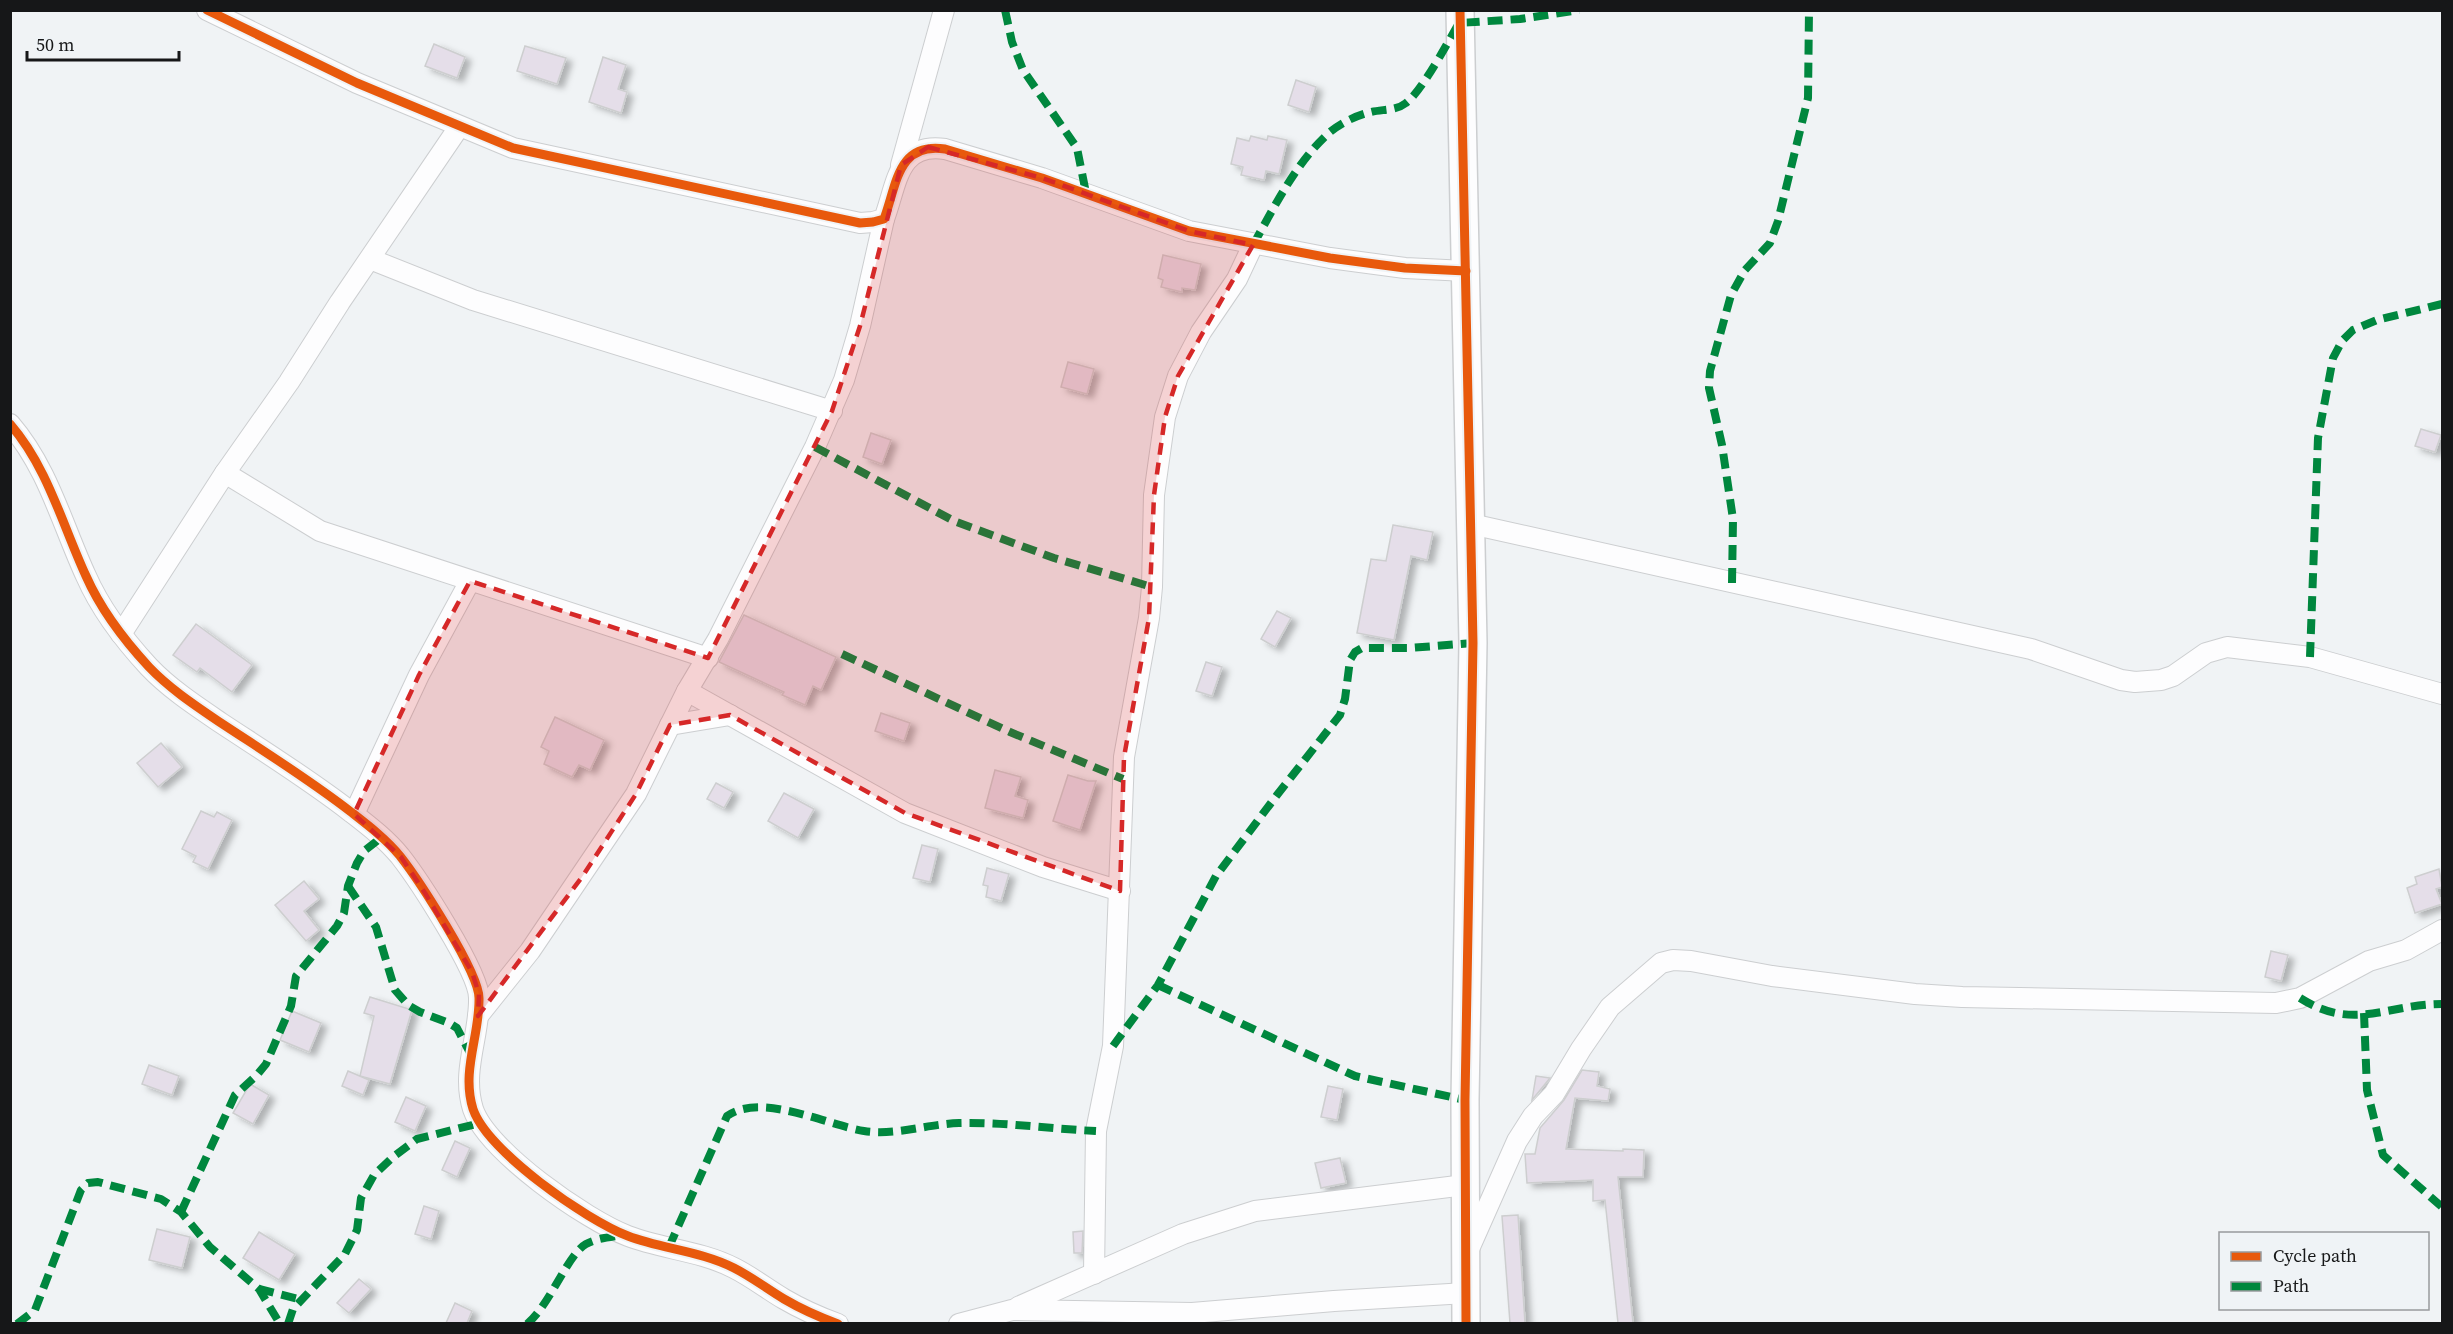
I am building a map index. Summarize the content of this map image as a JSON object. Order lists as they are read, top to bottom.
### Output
{
  "legend": ["Cycle path", "Path"],
  "scale_bar": "50 m"
}
